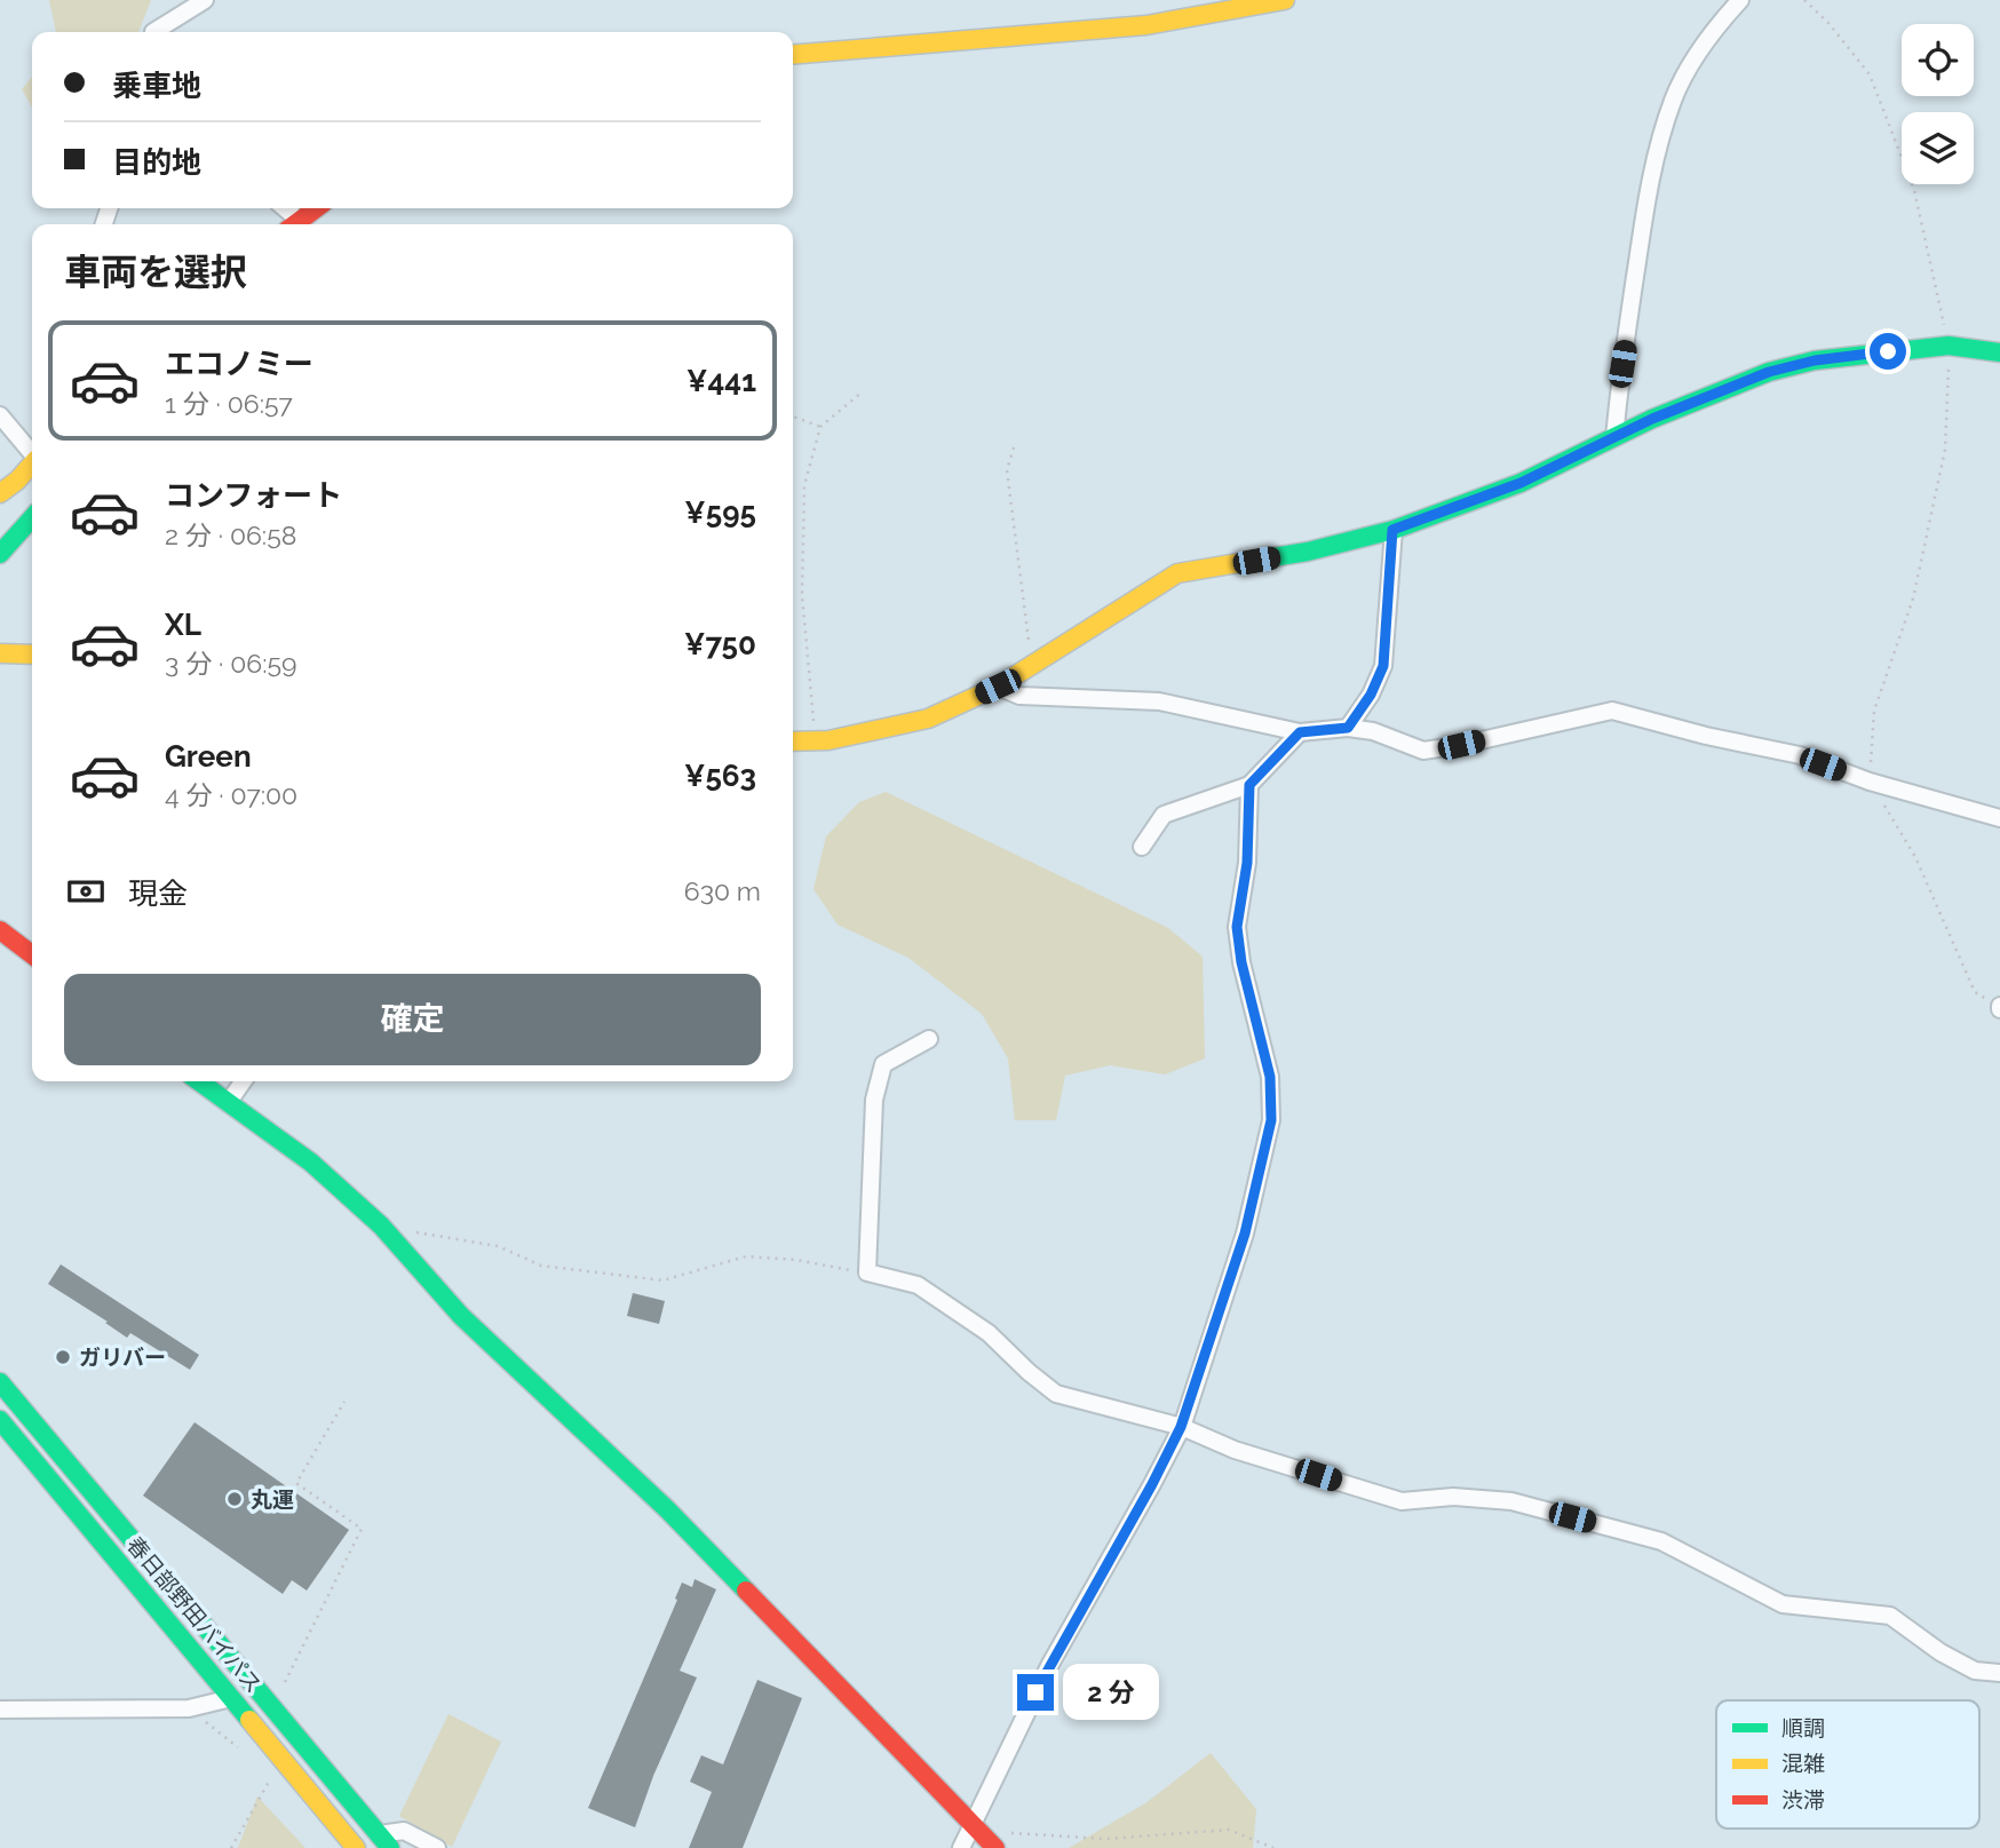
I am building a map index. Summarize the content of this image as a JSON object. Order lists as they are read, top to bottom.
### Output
{
  "streets": {
    "main road": ["春日部野田バイパス"]
  },
  "places": ["ガリバー", "丸運"],
  "legend": ["順調", "混雑", "渋滞"],
  "page": {
    "banner": ["乗車地", "目的地"],
    "heading": "車両を選択",
    "list": [
      {
        "name": "エコノミー",
        "note": "1 分 · 06:57",
        "value": "¥441"
      },
      {
        "name": "コンフォート",
        "note": "2 分 · 06:58",
        "value": "¥595"
      },
      {
        "name": "XL",
        "note": "3 分 · 06:59",
        "value": "¥750"
      },
      {
        "name": "Green",
        "note": "4 分 · 07:00",
        "value": "¥563"
      }
    ],
    "pay": ["現金", "630 m"],
    "buttons": "確定",
    "bubble": "2 分"
  }
}
